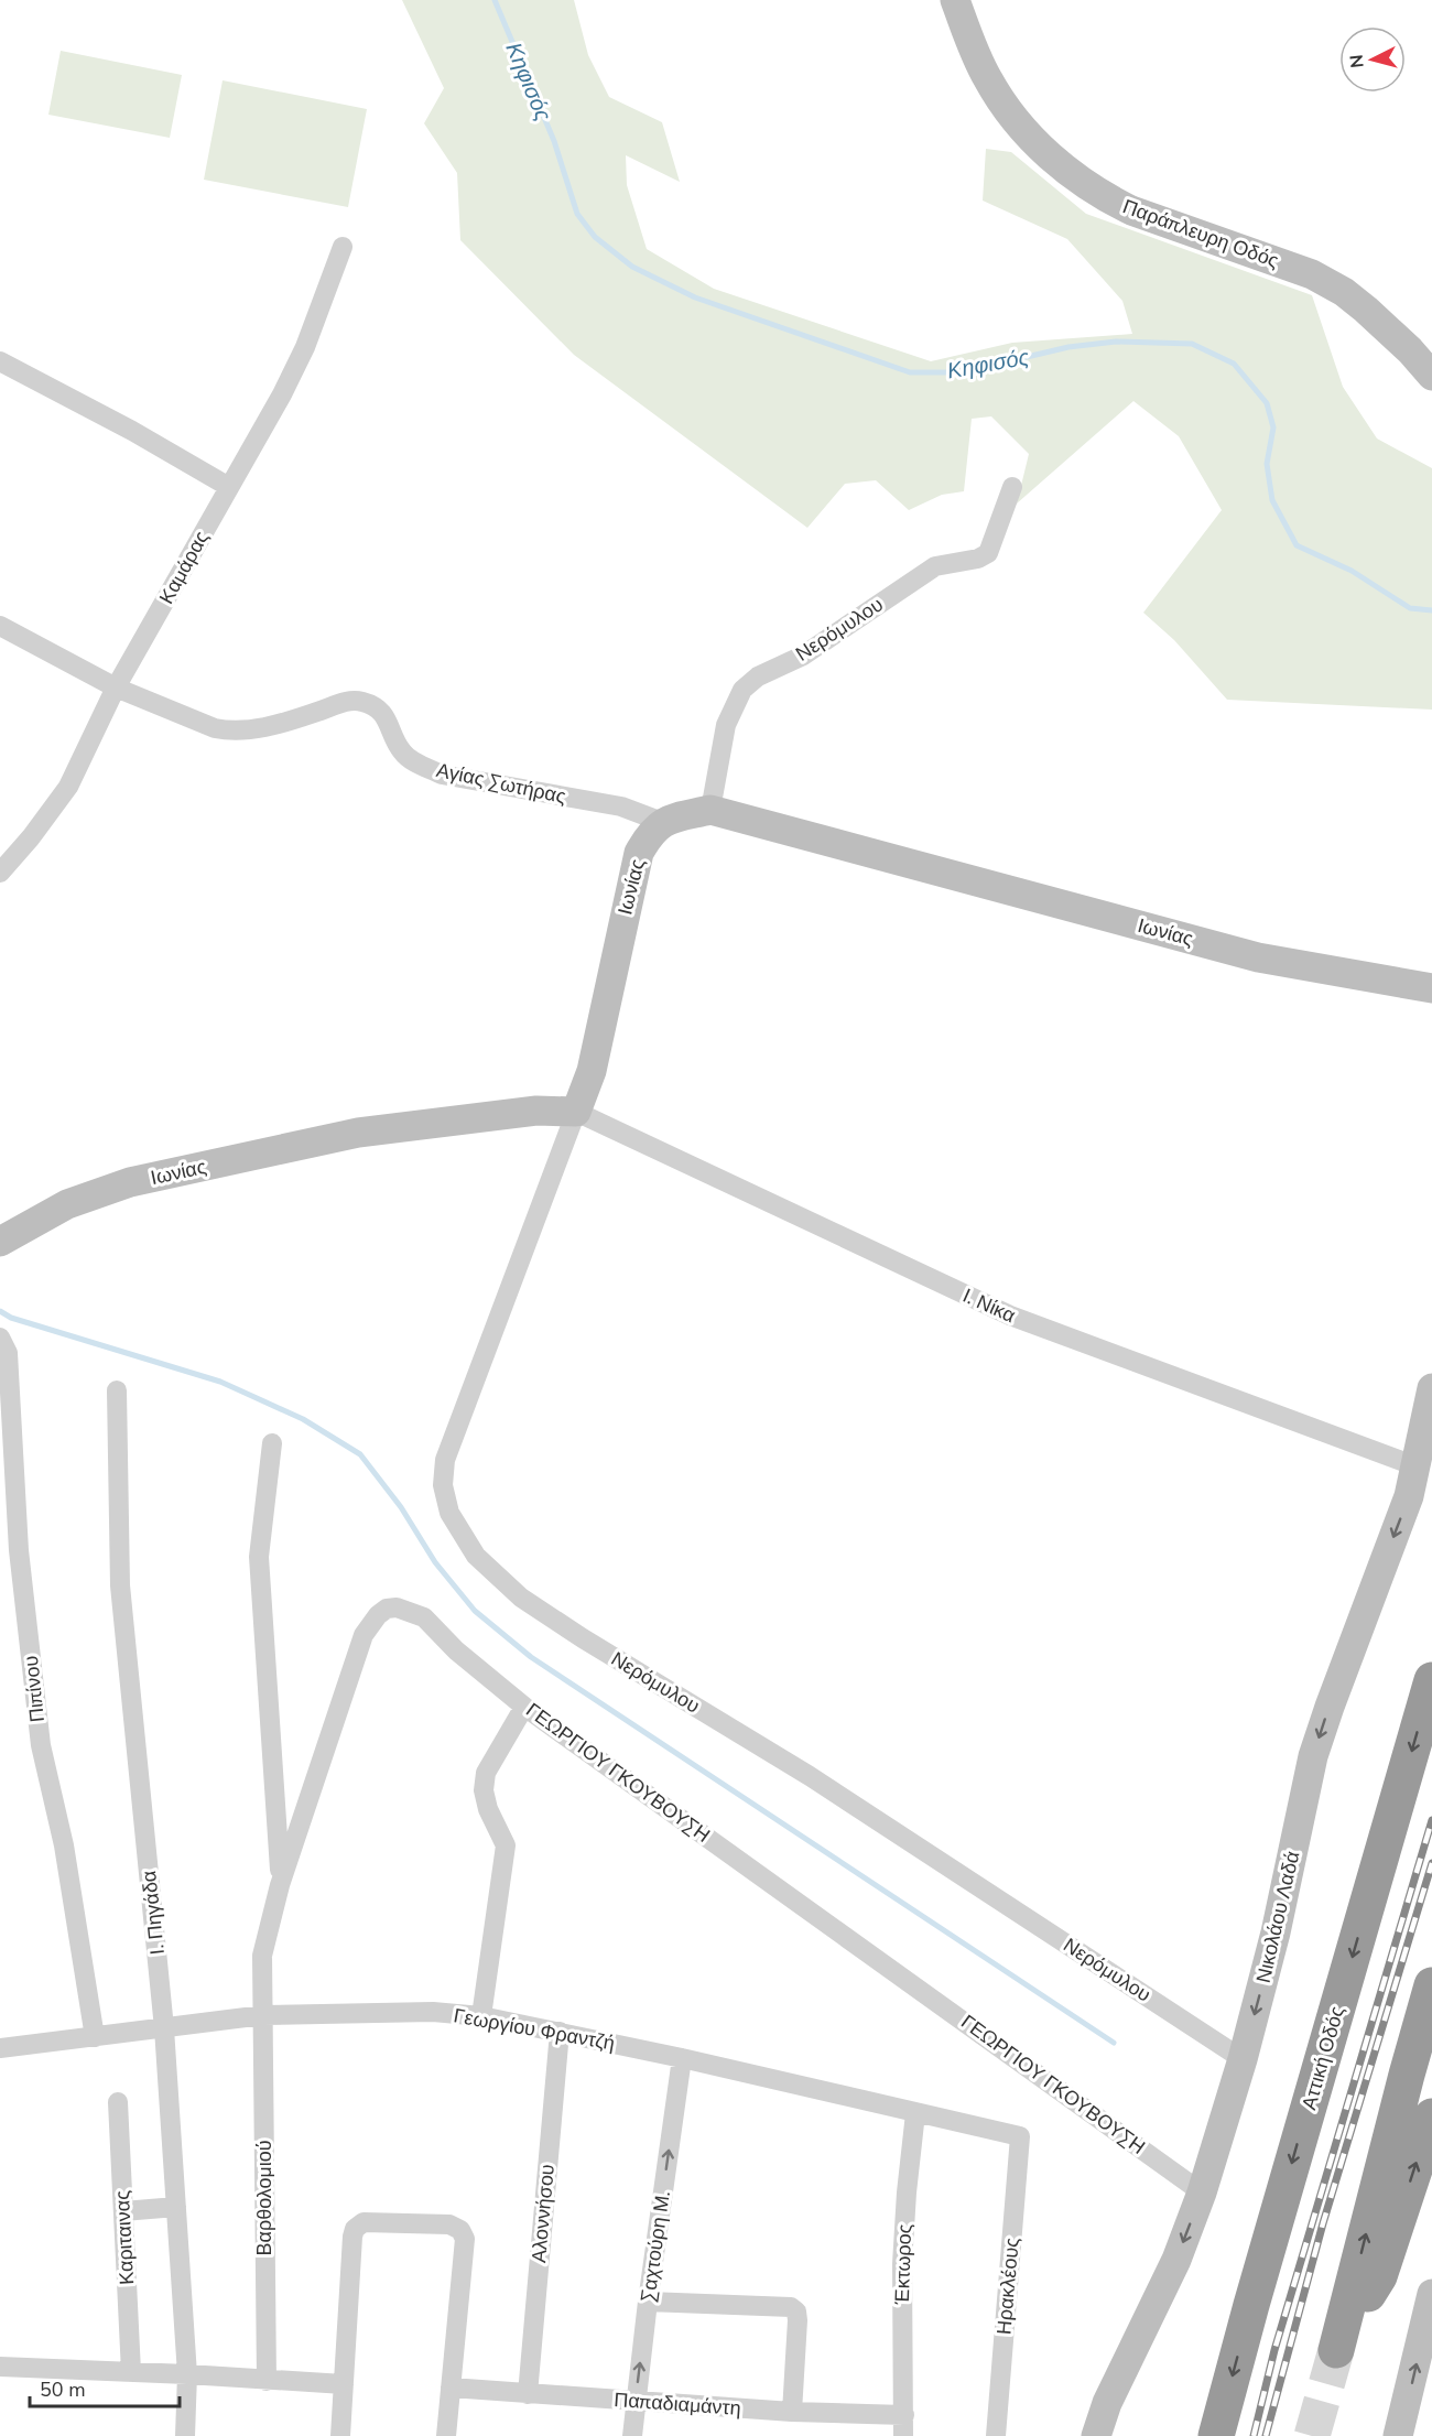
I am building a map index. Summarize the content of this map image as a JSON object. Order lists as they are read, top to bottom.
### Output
{
  "streets": {
    "highway": ["Αττική Οδός"],
    "street": [
      "Παράπλευρη Οδός",
      "Καμάρας",
      "Νερόμυλου",
      "Αγίας Σωτήρας",
      "Ιωνίας",
      "Ι. Νίκα",
      "Πιπίνου",
      "ΓΕΩΡΓΙΟΥ ΓΚΟΥΒΟΥΣΗ",
      "Ι. Πηγάδα",
      "Νικολάου Λαδά",
      "Γεωργίου Φραντζή",
      "Βαρθολομιού",
      "Αλοννήσου",
      "Καριταινας",
      "Σαχτούρη Μ.",
      "Έκτωρος",
      "Ηρακλέους",
      "Παπαδιαμάντη"
    ]
  },
  "crossings": [
    ["Καμάρας", "Αγίας Σωτήρας"],
    ["Νερόμυλου", "Ιωνίας"],
    ["Νερόμυλου", "Ι. Νίκα"],
    ["Νερόμυλου", "Νικολάου Λαδά"],
    ["Αγίας Σωτήρας", "Ιωνίας"],
    ["Ιωνίας", "Ι. Νίκα"],
    ["Ι. Νίκα", "Νικολάου Λαδά"],
    ["Πιπίνου", "Γεωργίου Φραντζή"],
    ["ΓΕΩΡΓΙΟΥ ΓΚΟΥΒΟΥΣΗ", "Νικολάου Λαδά"],
    ["ΓΕΩΡΓΙΟΥ ΓΚΟΥΒΟΥΣΗ", "Γεωργίου Φραντζή"],
    ["ΓΕΩΡΓΙΟΥ ΓΚΟΥΒΟΥΣΗ", "Βαρθολομιού"],
    ["Ι. Πηγάδα", "Γεωργίου Φραντζή"],
    ["Γεωργίου Φραντζή", "Βαρθολομιού"],
    ["Γεωργίου Φραντζή", "Αλοννήσου"],
    ["Γεωργίου Φραντζή", "Σαχτούρη Μ."],
    ["Γεωργίου Φραντζή", "Έκτωρος"],
    ["Γεωργίου Φραντζή", "Ηρακλέους"],
    ["Αλοννήσου", "Παπαδιαμάντη"],
    ["Σαχτούρη Μ.", "Παπαδιαμάντη"],
    ["Έκτωρος", "Παπαδιαμάντη"]
  ],
  "one_way": ["Νικολάου Λαδά", "Αττική Οδός", "Σαχτούρη Μ."],
  "water": ["Κηφισός"],
  "scale_bar": "50 m",
  "north": "left"
}
